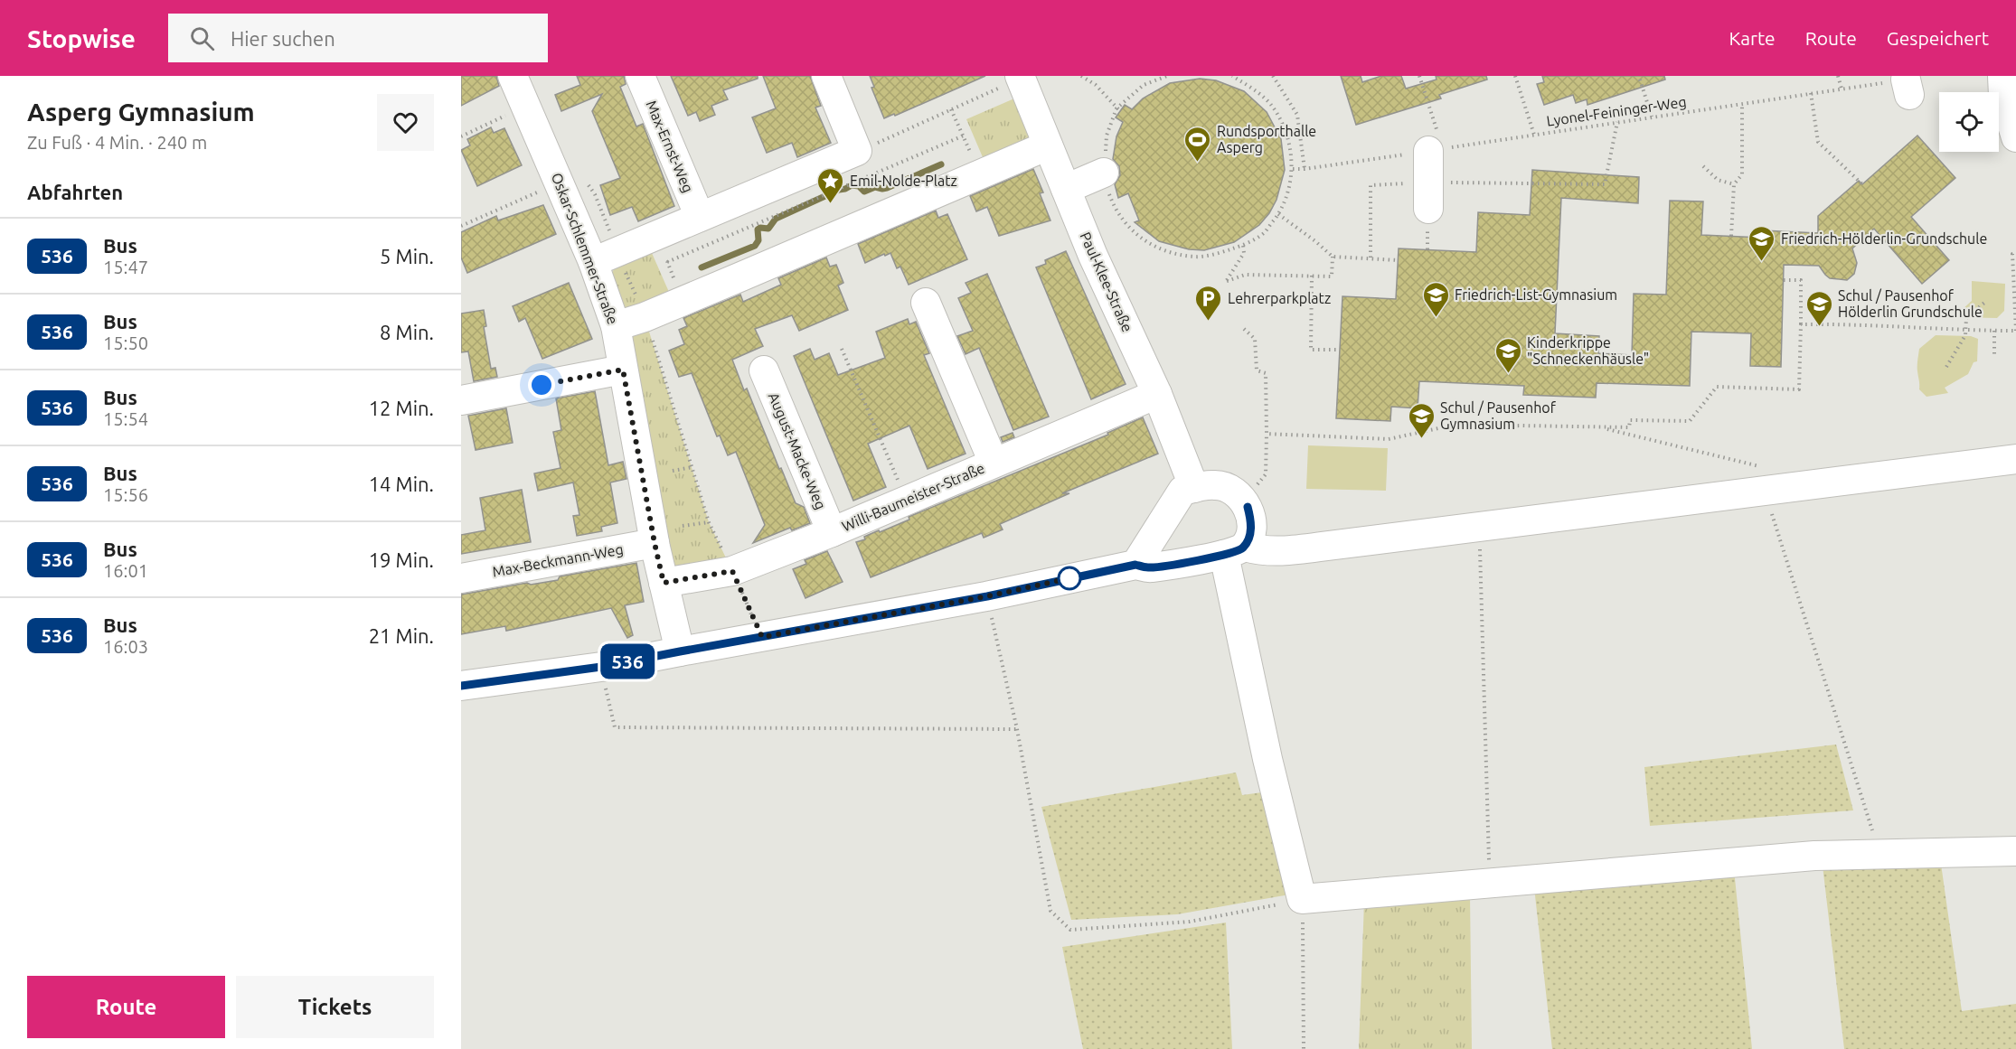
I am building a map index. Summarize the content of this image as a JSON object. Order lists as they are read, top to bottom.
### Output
{
  "streets": {
    "street": [
      "Max-Ernst-Weg",
      "Oskar-Schlemmer-Straße",
      "Paul-Klee-Straße",
      "August-Macke-Weg",
      "Willi-Baumeister-Straße",
      "Max-Beckmann-Weg"
    ],
    "path": ["Lyonel-Feininger-Weg"]
  },
  "crossings": [
    ["Oskar-Schlemmer-Straße", "Willi-Baumeister-Straße"],
    ["Oskar-Schlemmer-Straße", "Max-Beckmann-Weg"],
    ["Paul-Klee-Straße", "Willi-Baumeister-Straße"],
    ["August-Macke-Weg", "Willi-Baumeister-Straße"]
  ],
  "places": {
    "sports": ["Rundsporthalle Asperg"],
    "place": ["Emil-Nolde-Platz"],
    "school or university": [
      "Friedrich-Hölderlin-Grundschule",
      "Friedrich-List-Gymnasium",
      "Schul / Pausenhof Hölderlin Grundschule",
      "Kinderkrippe \"Schneckenhäusle\"",
      "Schul / Pausenhof Gymnasium"
    ],
    "parking": ["Lehrerparkplatz"]
  },
  "lines": ["bus line 536"],
  "page": {
    "header": "Stopwise",
    "search": "Hier suchen",
    "nav": ["Karte", "Route", "Gespeichert"],
    "heading": [
      ["Asperg Gymnasium", "Zu Fuß · 4 Min. · 240 m"],
      "Abfahrten"
    ],
    "on_map": "536",
    "list": [
      {
        "mark": "536",
        "name": "Bus",
        "note": "15:47",
        "value": "5 Min."
      },
      {
        "mark": "536",
        "name": "Bus",
        "note": "15:50",
        "value": "8 Min."
      },
      {
        "mark": "536",
        "name": "Bus",
        "note": "15:54",
        "value": "12 Min."
      },
      {
        "mark": "536",
        "name": "Bus",
        "note": "15:56",
        "value": "14 Min."
      },
      {
        "mark": "536",
        "name": "Bus",
        "note": "16:01",
        "value": "19 Min."
      },
      {
        "mark": "536",
        "name": "Bus",
        "note": "16:03",
        "value": "21 Min."
      }
    ],
    "buttons": ["Route", "Tickets"]
  }
}
